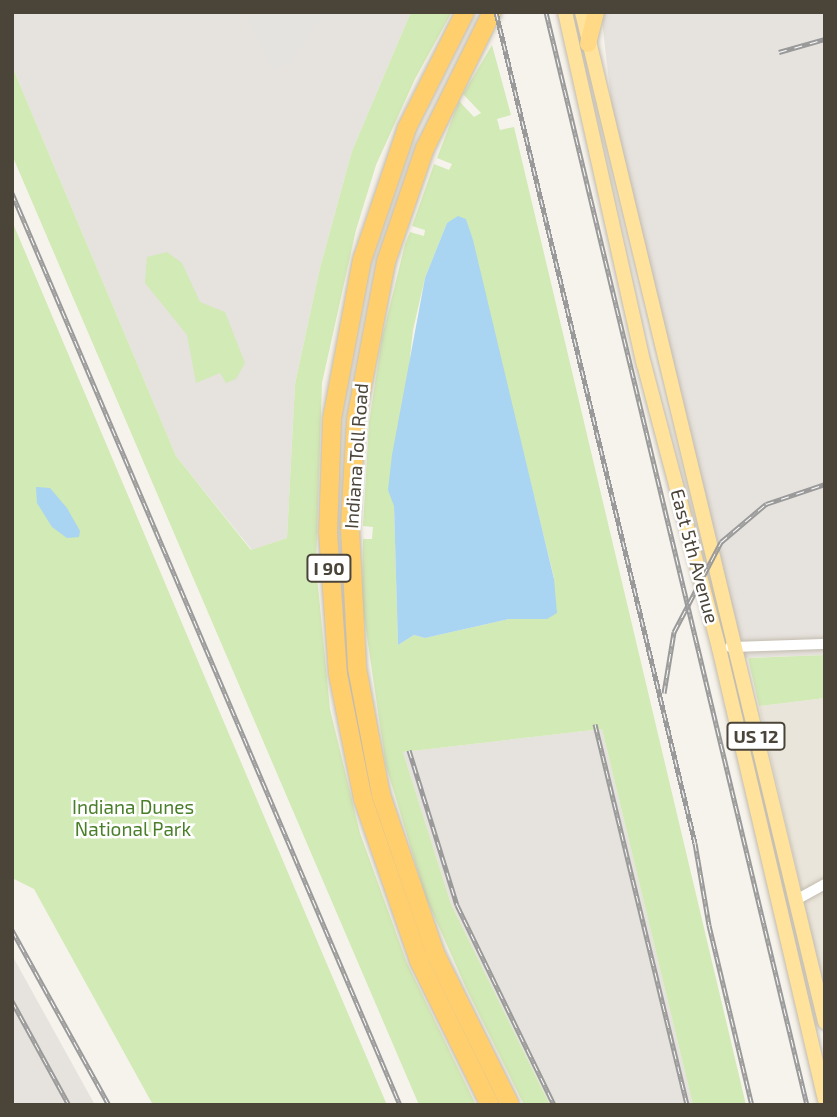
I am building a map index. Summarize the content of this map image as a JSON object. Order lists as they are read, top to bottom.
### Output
{
  "streets": {
    "highway": ["Indiana Toll Road", "I 90"],
    "main road": ["East 5th Avenue", "US 12"]
  },
  "parks": ["Indiana Dunes National Park"]
}
